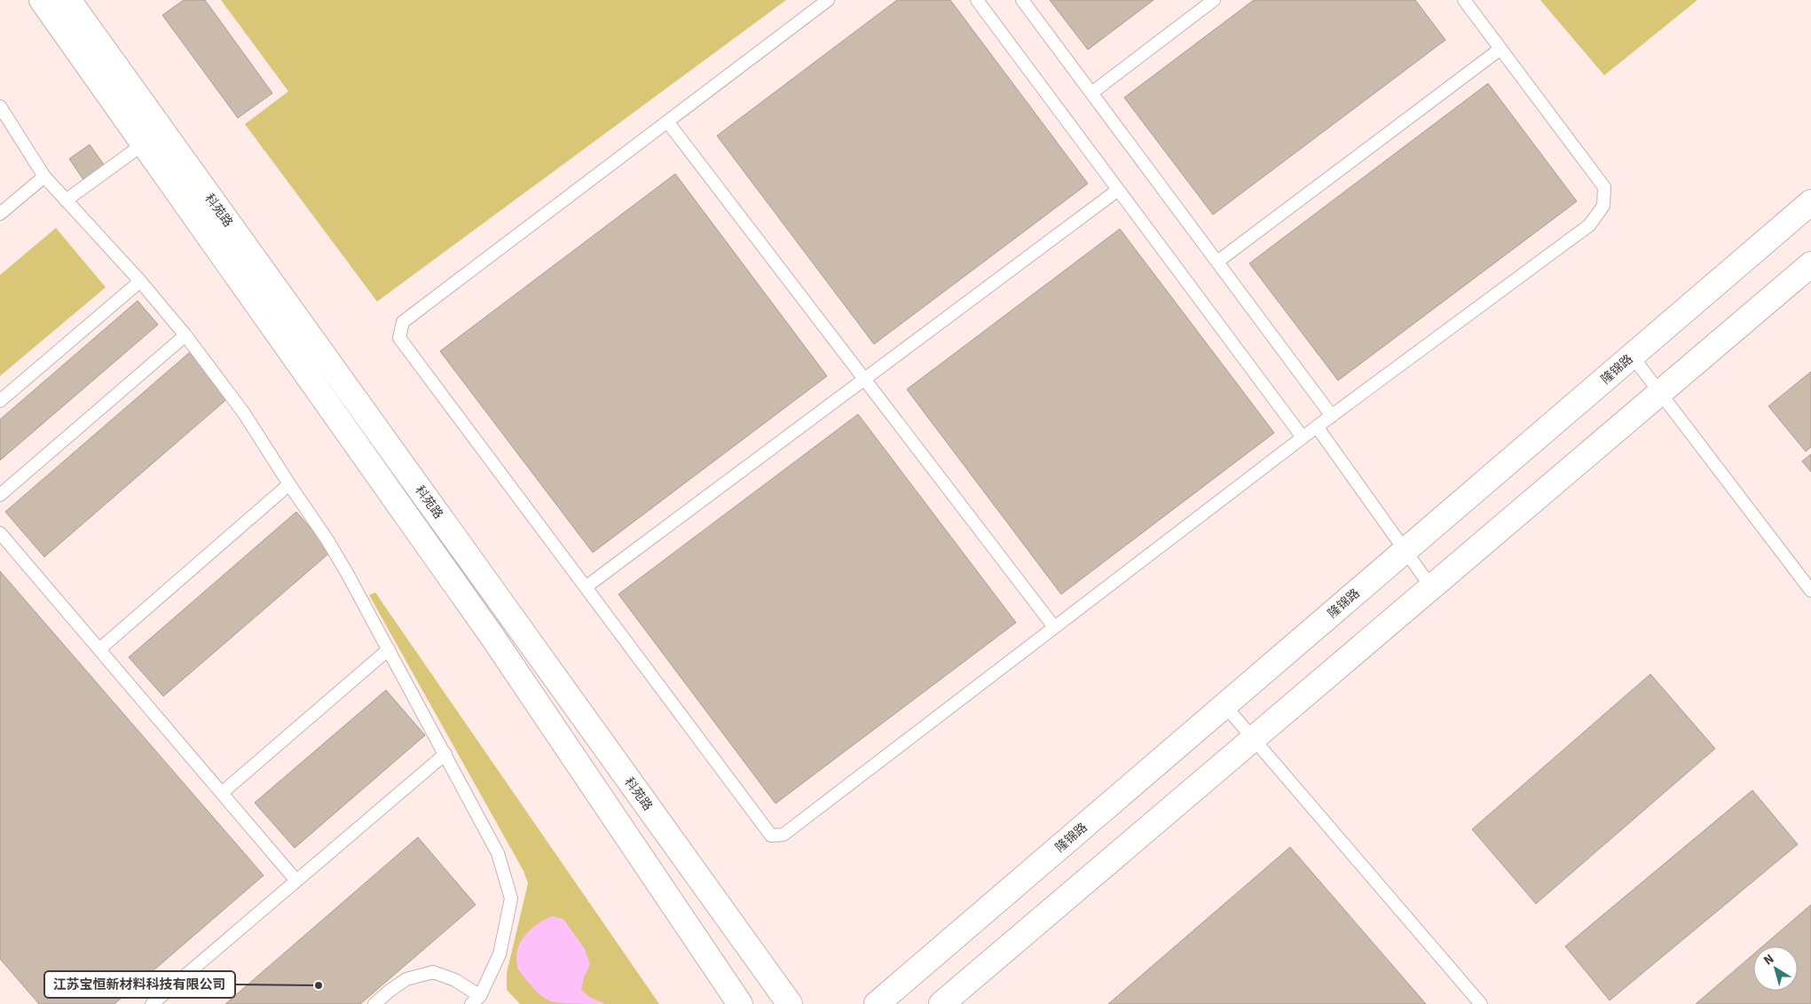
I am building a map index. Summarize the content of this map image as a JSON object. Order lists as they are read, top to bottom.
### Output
{
  "streets": {
    "street": ["科苑路", "隆锦路"]
  },
  "places": ["江苏宝恒新材料科技有限公司"],
  "north": "top left"
}
